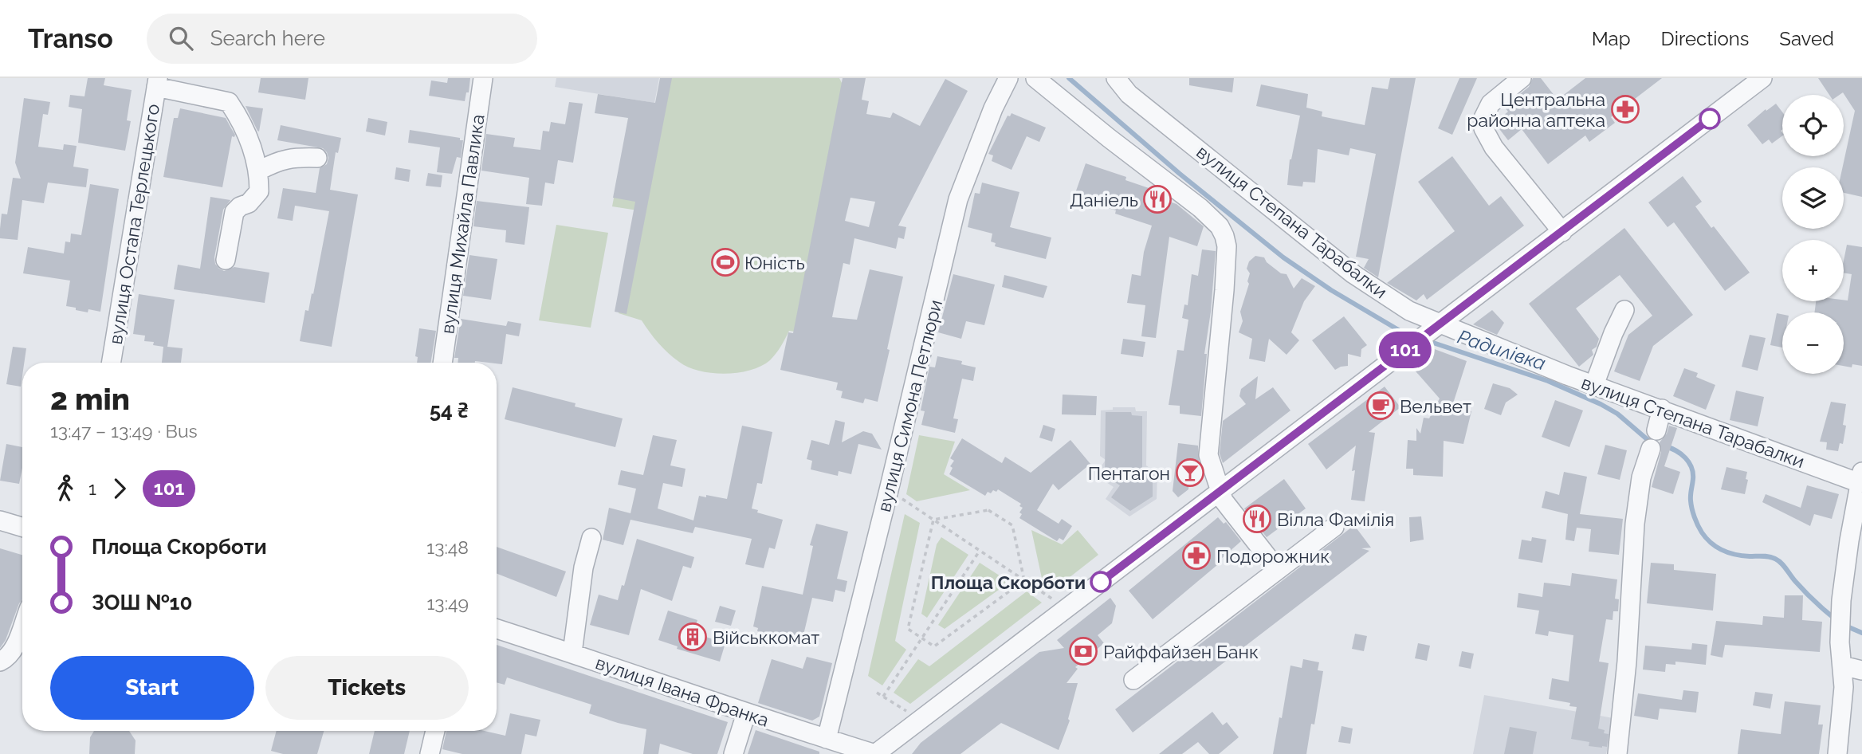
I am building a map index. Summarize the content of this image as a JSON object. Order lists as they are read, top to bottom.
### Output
{
  "streets": {
    "street": [
      "вулиця Степана Тарабалки",
      "вулиця Остапа Терлецького",
      "вулиця Михайла Павлика",
      "вулиця Симона Петлюри",
      "вулиця Івана Франка"
    ]
  },
  "crossings": [
    ["вулиця Симона Петлюри", "вулиця Івана Франка"]
  ],
  "water": ["Радилівка"],
  "places": {
    "pharmacy": ["Центральна районна аптека", "Подорожник"],
    "restaurant": ["Даніель", "Вілла Фамілія"],
    "sports": ["Юність"],
    "cafe": ["Вельвет"],
    "bar": ["Пентагон"],
    "other": ["Площа Скорботи"],
    "building": ["Військкомат"],
    "bank": ["Райффайзен Банк"]
  },
  "lines": ["bus line 101"],
  "page": {
    "header": "Transo",
    "search": "Search here",
    "nav": ["Map", "Directions", "Saved"],
    "on_map": "101",
    "map_buttons": ["+", "−"],
    "heading": ["2 min", "13:47 – 13:49 · Bus", "54 ₴"],
    "legs": ["1", "101"],
    "list": [
      {
        "name": "Площа Скорботи",
        "value": "13:48"
      },
      {
        "name": "ЗОШ №10",
        "value": "13:49"
      }
    ],
    "buttons": ["Start", "Tickets"]
  }
}
